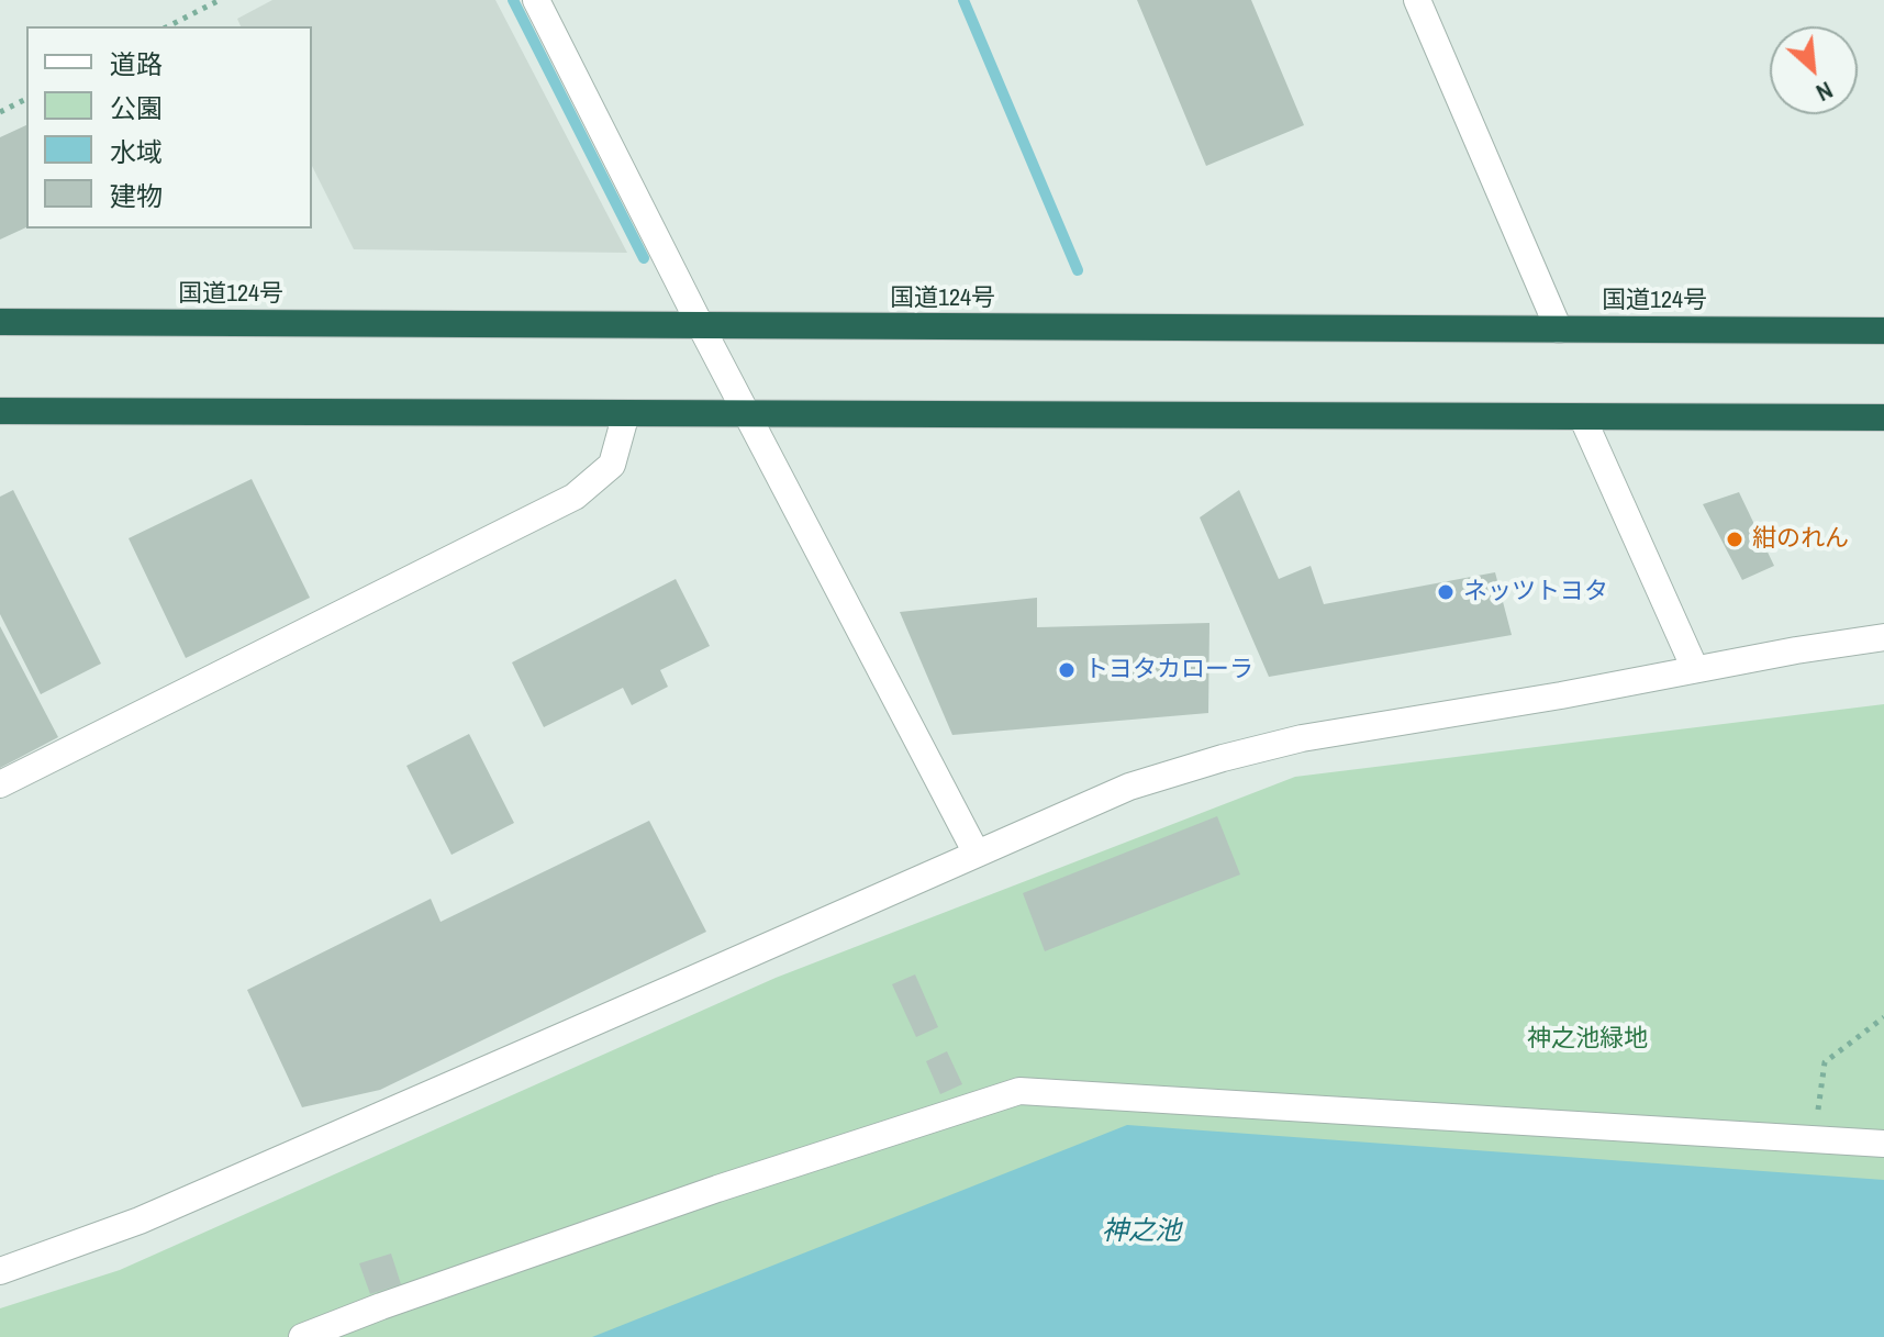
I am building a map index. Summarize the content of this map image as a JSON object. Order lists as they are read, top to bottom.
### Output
{
  "streets": {
    "highway": ["国道124号"]
  },
  "water": ["神之池"],
  "parks": ["神之池緑地"],
  "places": ["紺のれん", "ネッツトヨタ", "トヨタカローラ"],
  "legend": [
    "道路",
    "公園",
    "水域",
    "建物"
  ],
  "north": "bottom right"
}
